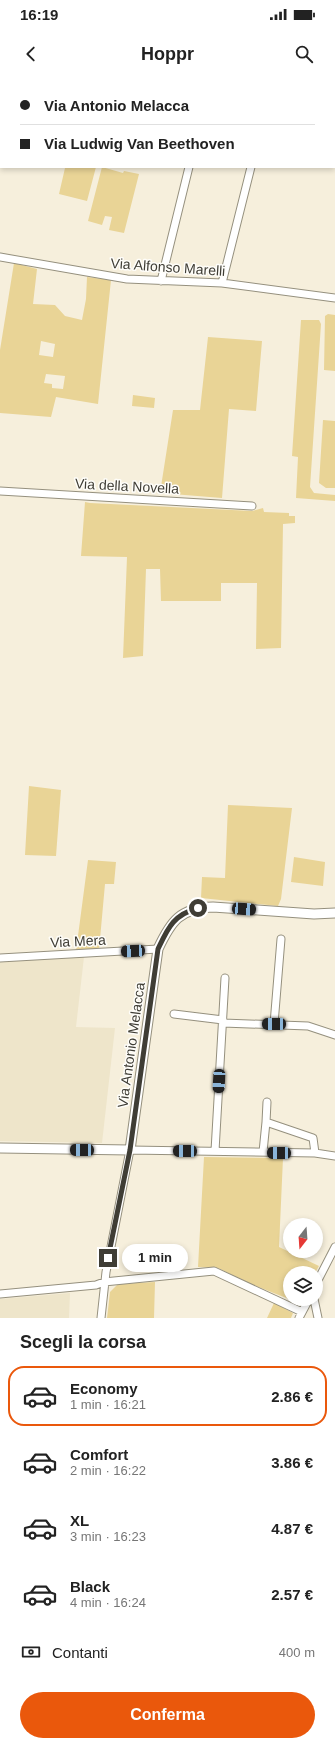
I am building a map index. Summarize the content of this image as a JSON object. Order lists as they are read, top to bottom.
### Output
{
  "streets": {
    "main road": ["Via Antonio Melacca"],
    "street": ["Via Alfonso Marelli", "Via della Novella", "Via Mera"]
  },
  "crossings": [
    ["Via Mera", "Via Antonio Melacca"]
  ],
  "north": "bottom",
  "page": {
    "status": "16:19",
    "header": "Hoppr",
    "banner": ["Via Antonio Melacca", "Via Ludwig Van Beethoven"],
    "bubble": "1 min",
    "heading": "Scegli la corsa",
    "list": [
      {
        "name": "Economy",
        "note": "1 min · 16:21",
        "value": "2.86 €"
      },
      {
        "name": "Comfort",
        "note": "2 min · 16:22",
        "value": "3.86 €"
      },
      {
        "name": "XL",
        "note": "3 min · 16:23",
        "value": "4.87 €"
      },
      {
        "name": "Black",
        "note": "4 min · 16:24",
        "value": "2.57 €"
      }
    ],
    "pay": ["Contanti", "400 m"],
    "buttons": "Conferma"
  }
}
